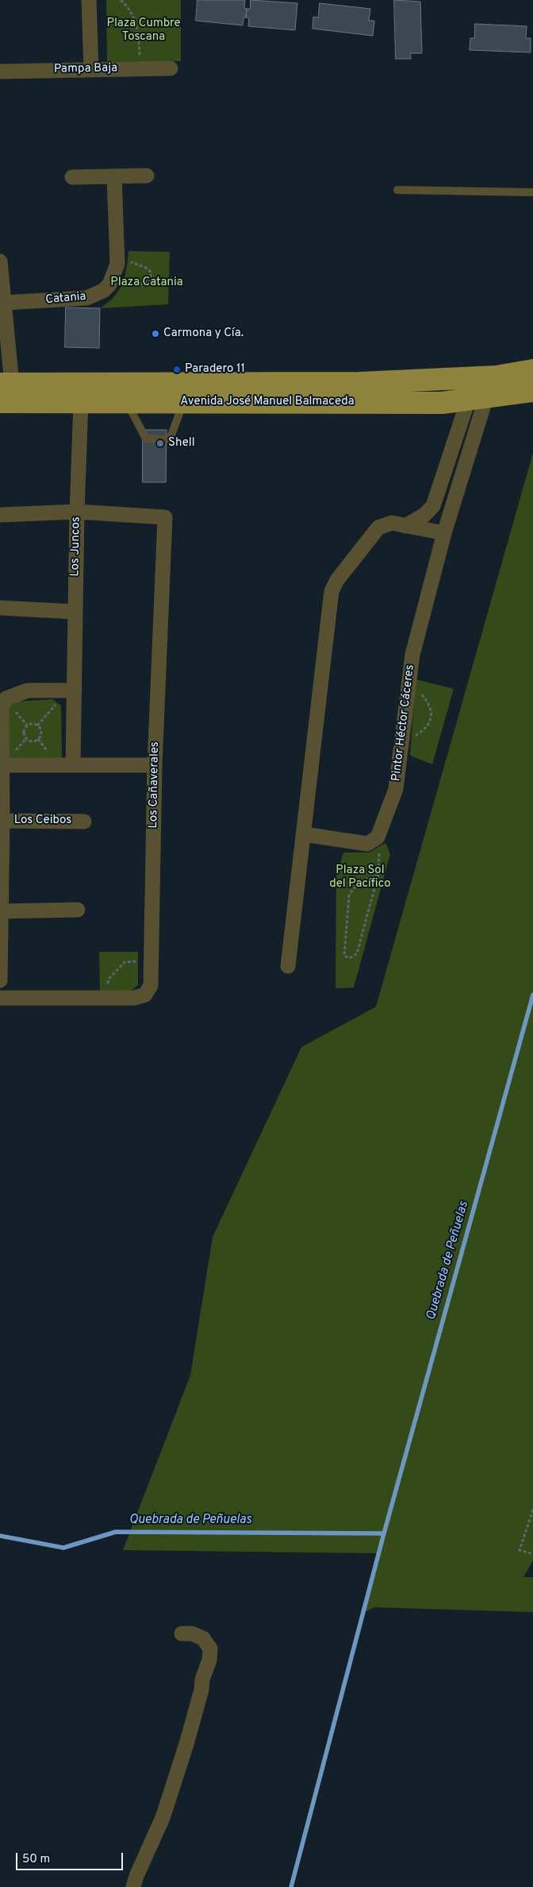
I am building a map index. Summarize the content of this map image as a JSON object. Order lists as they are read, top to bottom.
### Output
{
  "streets": {
    "main road": ["Avenida José Manuel Balmaceda"],
    "street": [
      "Pampa Baja",
      "Catania",
      "Los Juncos",
      "Pintor Héctor Cáceres",
      "Los Cañaverales",
      "Los Ceibos"
    ]
  },
  "crossings": [
    ["Avenida José Manuel Balmaceda", "Los Juncos"],
    ["Avenida José Manuel Balmaceda", "Pintor Héctor Cáceres"],
    ["Los Juncos", "Los Cañaverales"]
  ],
  "water": ["Quebrada de Peñuelas"],
  "parks": ["Plaza Cumbre Toscana", "Plaza Catania", "Plaza Sol del Pacífico"],
  "places": ["Carmona y Cía.", "Paradero 11", "Shell"],
  "scale_bar": "50 m"
}
